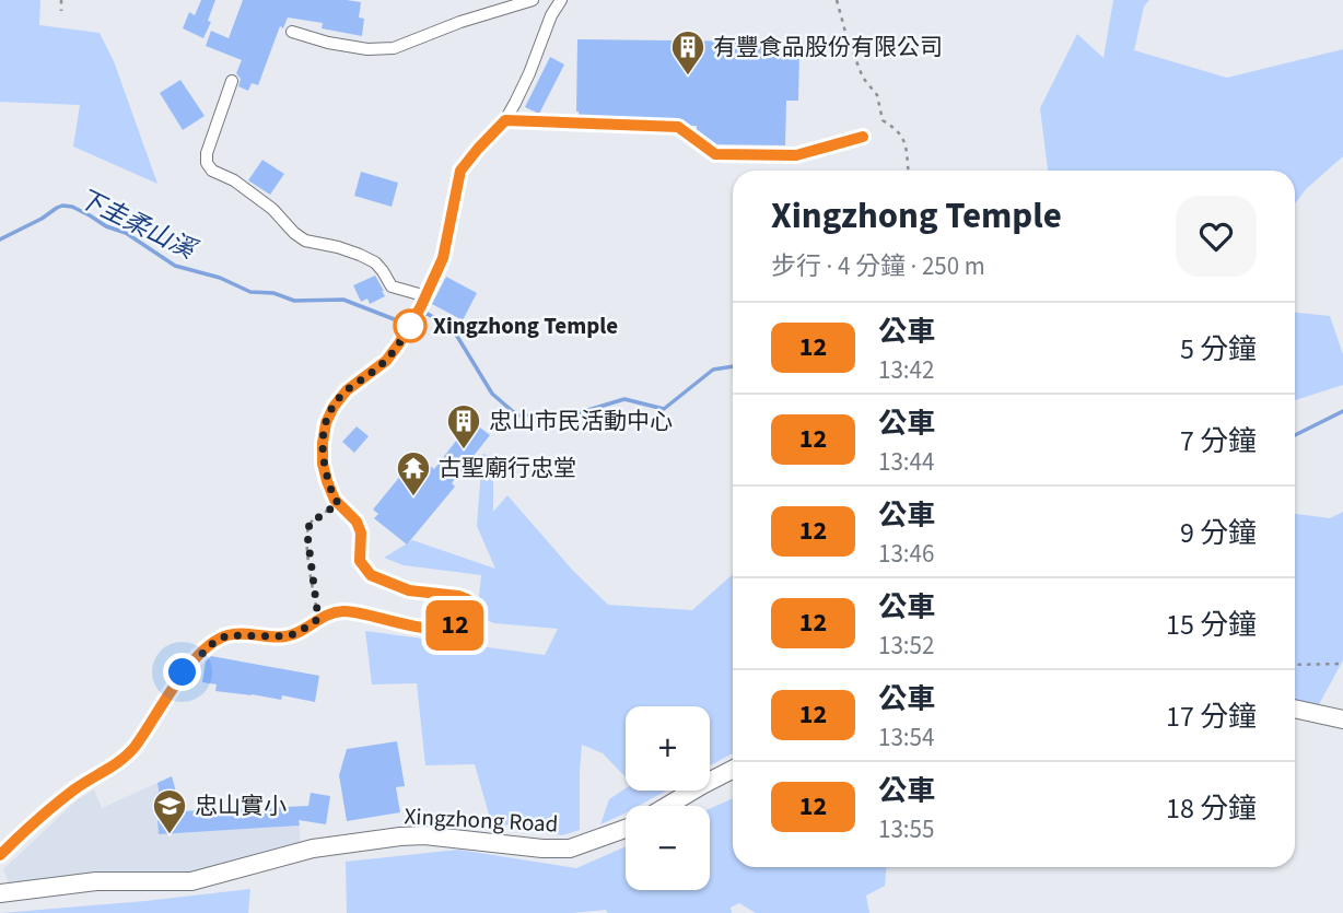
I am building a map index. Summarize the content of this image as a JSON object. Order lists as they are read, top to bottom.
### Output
{
  "streets": {
    "street": ["Xingzhong Road"]
  },
  "water": ["下圭柔山溪"],
  "places": {
    "building": ["有豐食品股份有限公司", "忠山市民活動中心"],
    "other": ["Xingzhong Temple"],
    "temple": ["古聖廟行忠堂"],
    "school or university": ["忠山實小"]
  },
  "lines": ["bus line 12"],
  "page": {
    "on_map": "12",
    "heading": ["Xingzhong Temple", "步行 · 4 分鐘 · 250 m"],
    "list": [
      {
        "mark": "12",
        "name": "公車",
        "note": "13:42",
        "value": "5 分鐘"
      },
      {
        "mark": "12",
        "name": "公車",
        "note": "13:44",
        "value": "7 分鐘"
      },
      {
        "mark": "12",
        "name": "公車",
        "note": "13:46",
        "value": "9 分鐘"
      },
      {
        "mark": "12",
        "name": "公車",
        "note": "13:52",
        "value": "15 分鐘"
      },
      {
        "mark": "12",
        "name": "公車",
        "note": "13:54",
        "value": "17 分鐘"
      },
      {
        "mark": "12",
        "name": "公車",
        "note": "13:55",
        "value": "18 分鐘"
      }
    ],
    "map_buttons": ["+", "−"]
  }
}
